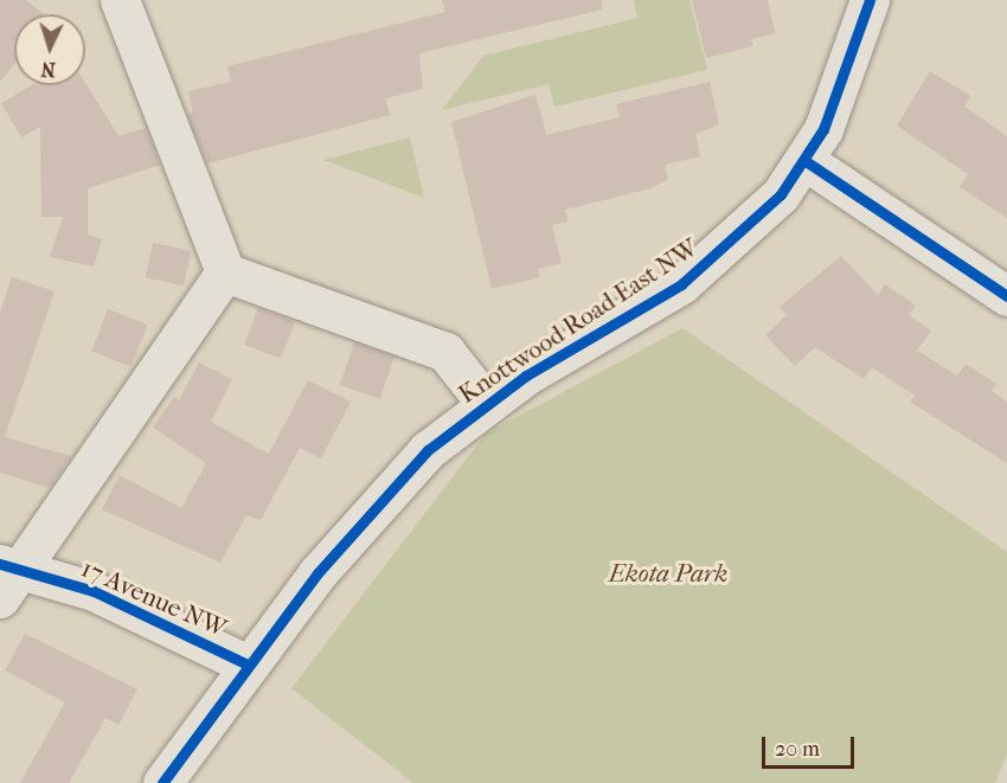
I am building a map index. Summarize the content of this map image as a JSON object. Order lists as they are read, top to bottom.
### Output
{
  "streets": {
    "street": ["Knottwood Road East NW", "17 Avenue NW"]
  },
  "crossings": [
    ["Knottwood Road East NW", "17 Avenue NW"]
  ],
  "parks": ["Ekota Park"],
  "scale_bar": "20 m",
  "north": "bottom"
}
